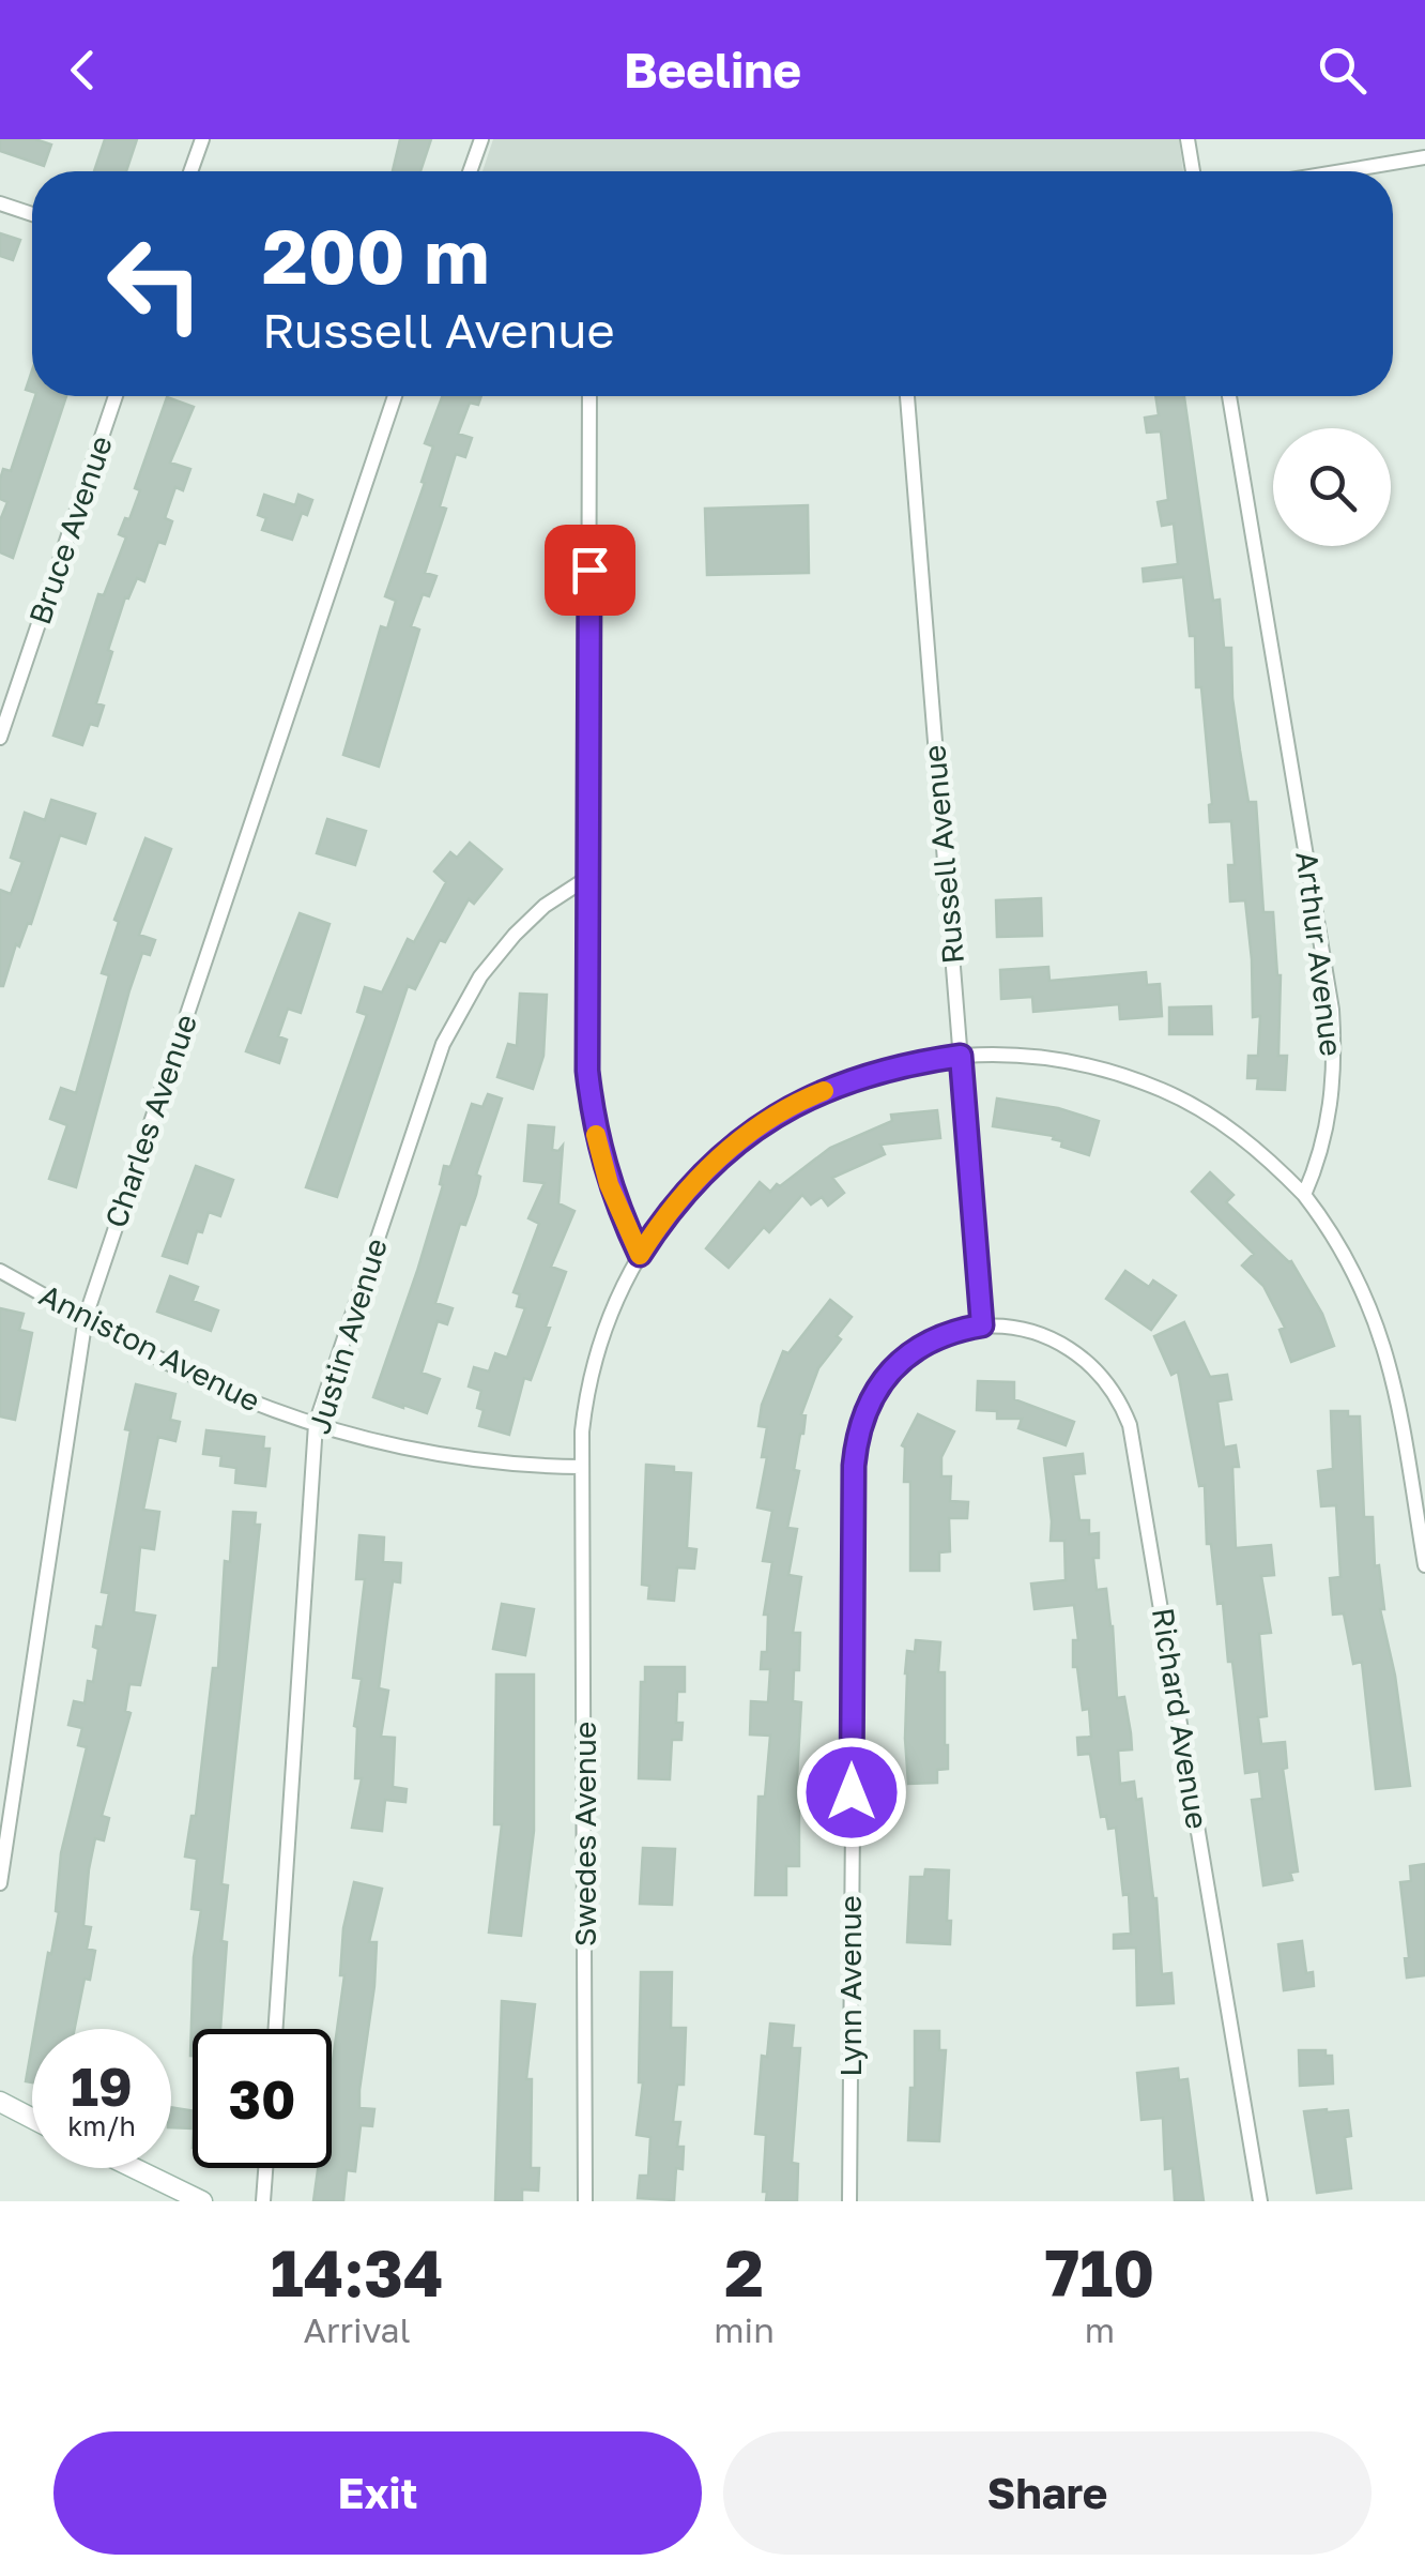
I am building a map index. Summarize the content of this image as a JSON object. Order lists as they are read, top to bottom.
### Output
{
  "streets": {
    "street": [
      "Bruce Avenue",
      "Russell Avenue",
      "Arthur Avenue",
      "Charles Avenue",
      "Justin Avenue",
      "Anniston Avenue",
      "Richard Avenue",
      "Swedes Avenue",
      "Lynn Avenue"
    ]
  },
  "crossings": [
    ["Russell Avenue", "Richard Avenue"],
    ["Russell Avenue", "Lynn Avenue"],
    ["Charles Avenue", "Anniston Avenue"],
    ["Justin Avenue", "Anniston Avenue"],
    ["Anniston Avenue", "Swedes Avenue"],
    ["Richard Avenue", "Lynn Avenue"]
  ],
  "page": {
    "header": "Beeline",
    "turn": ["200 m", "Russell Avenue"],
    "speed": "19 km/h",
    "limit": "30",
    "eta": [
      "14:34",
      "Arrival",
      "2",
      "min",
      "710",
      "m"
    ],
    "buttons": ["Exit", "Share"]
  }
}
